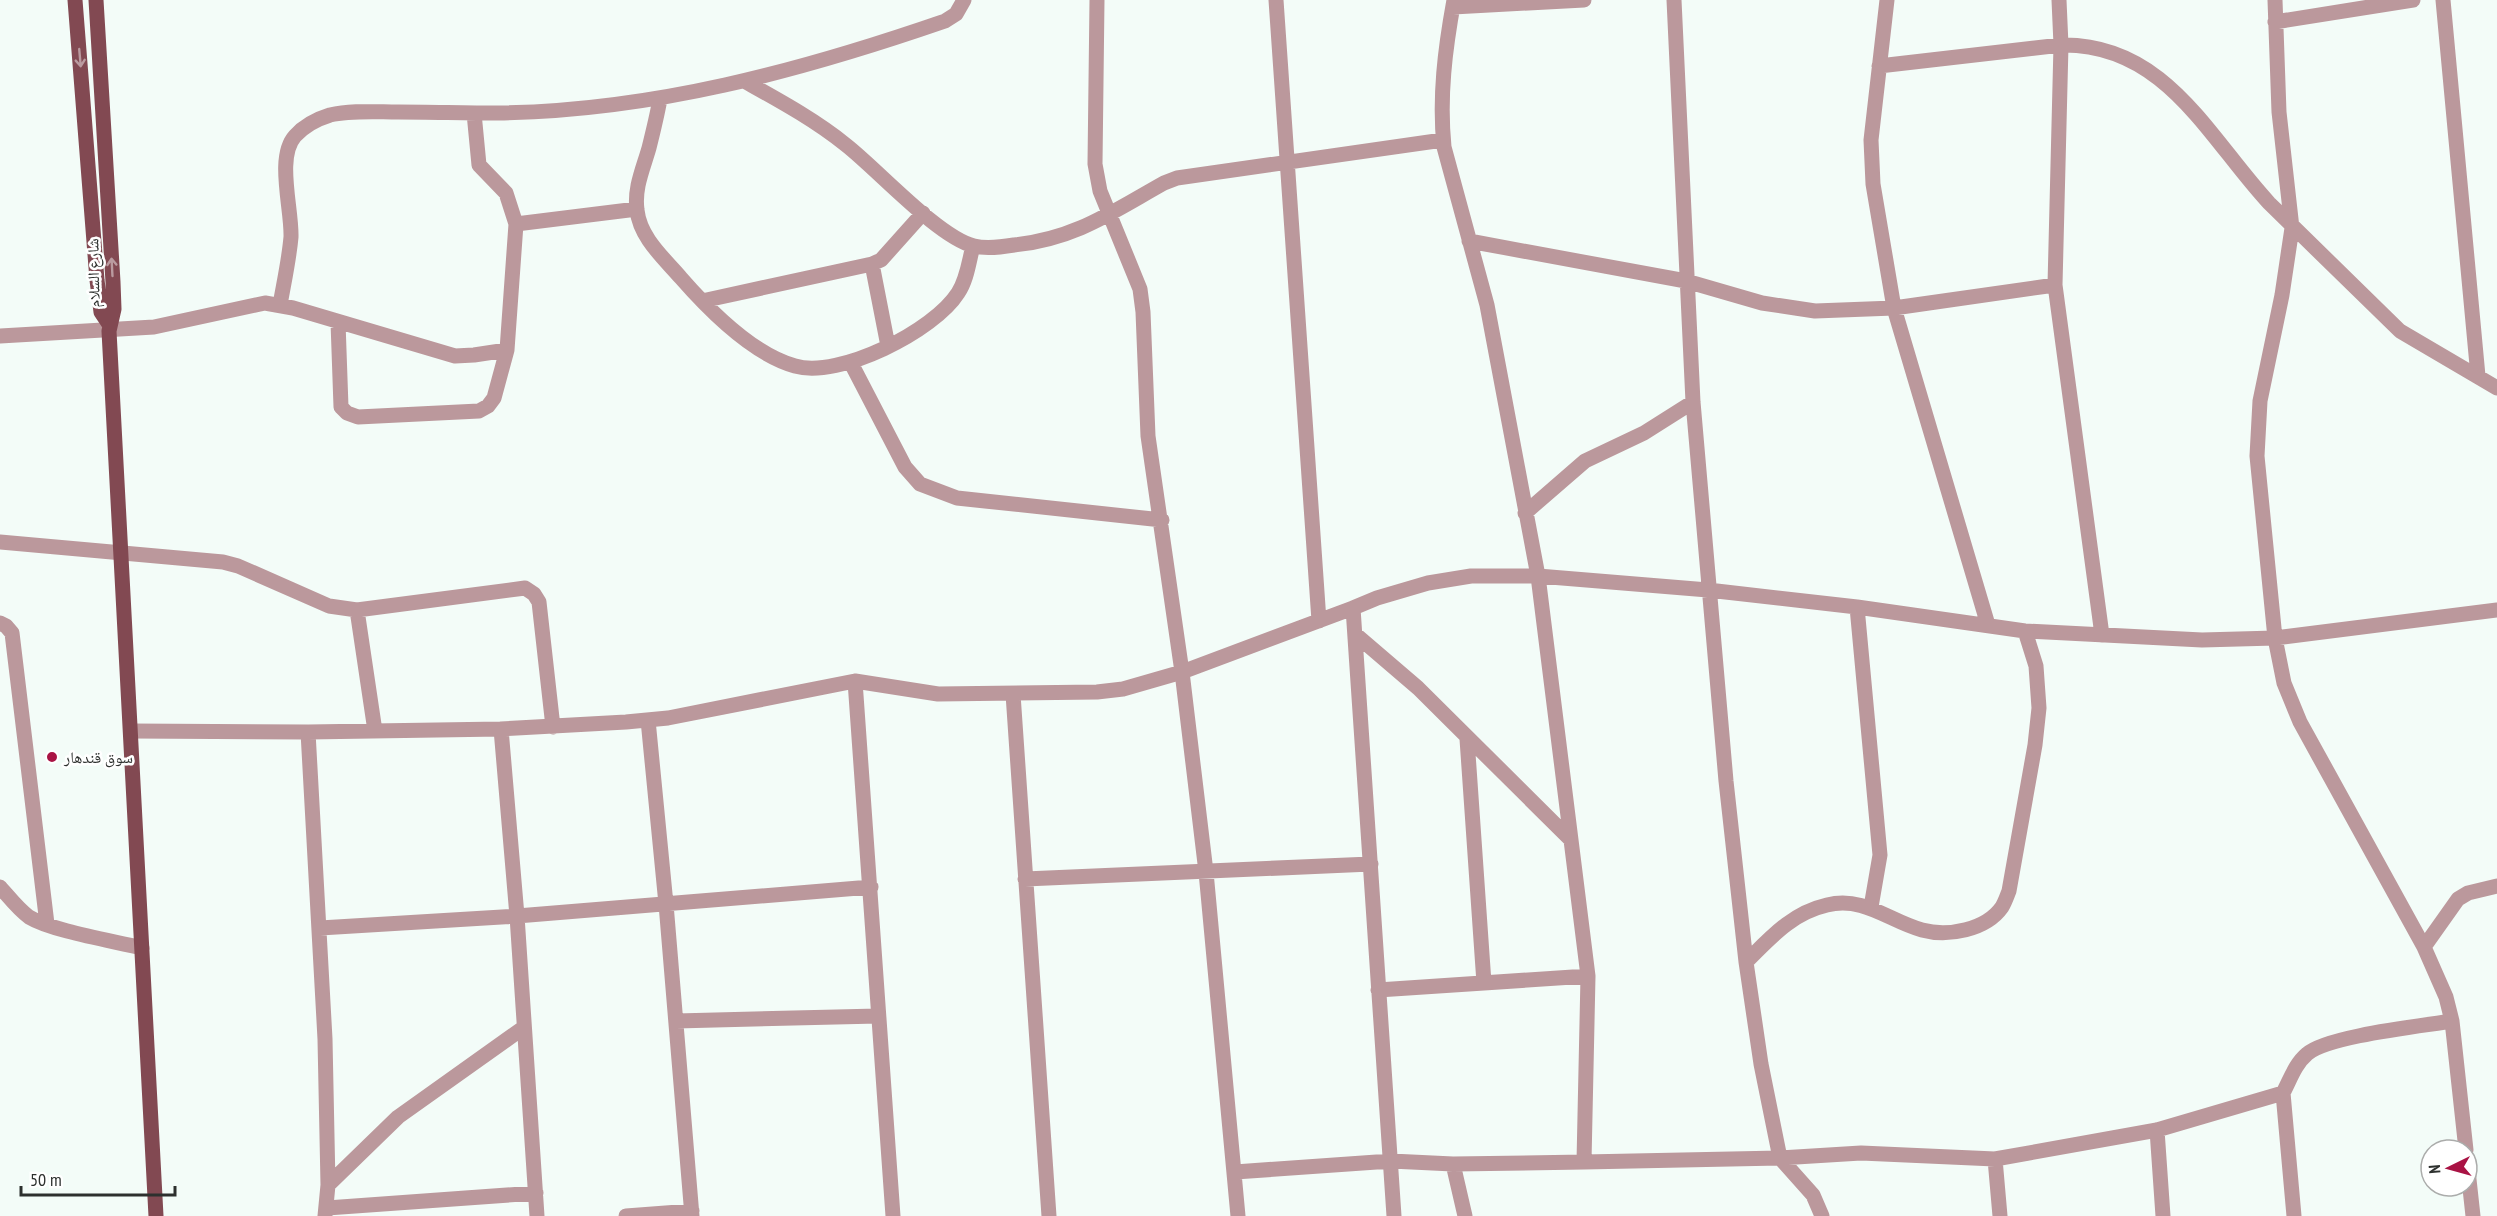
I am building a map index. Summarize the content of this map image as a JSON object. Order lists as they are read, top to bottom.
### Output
{
  "streets": {
    "main road": ["شارع السلام"]
  },
  "places": ["سوق قندهار"],
  "scale_bar": "50 m",
  "north": "left"
}
